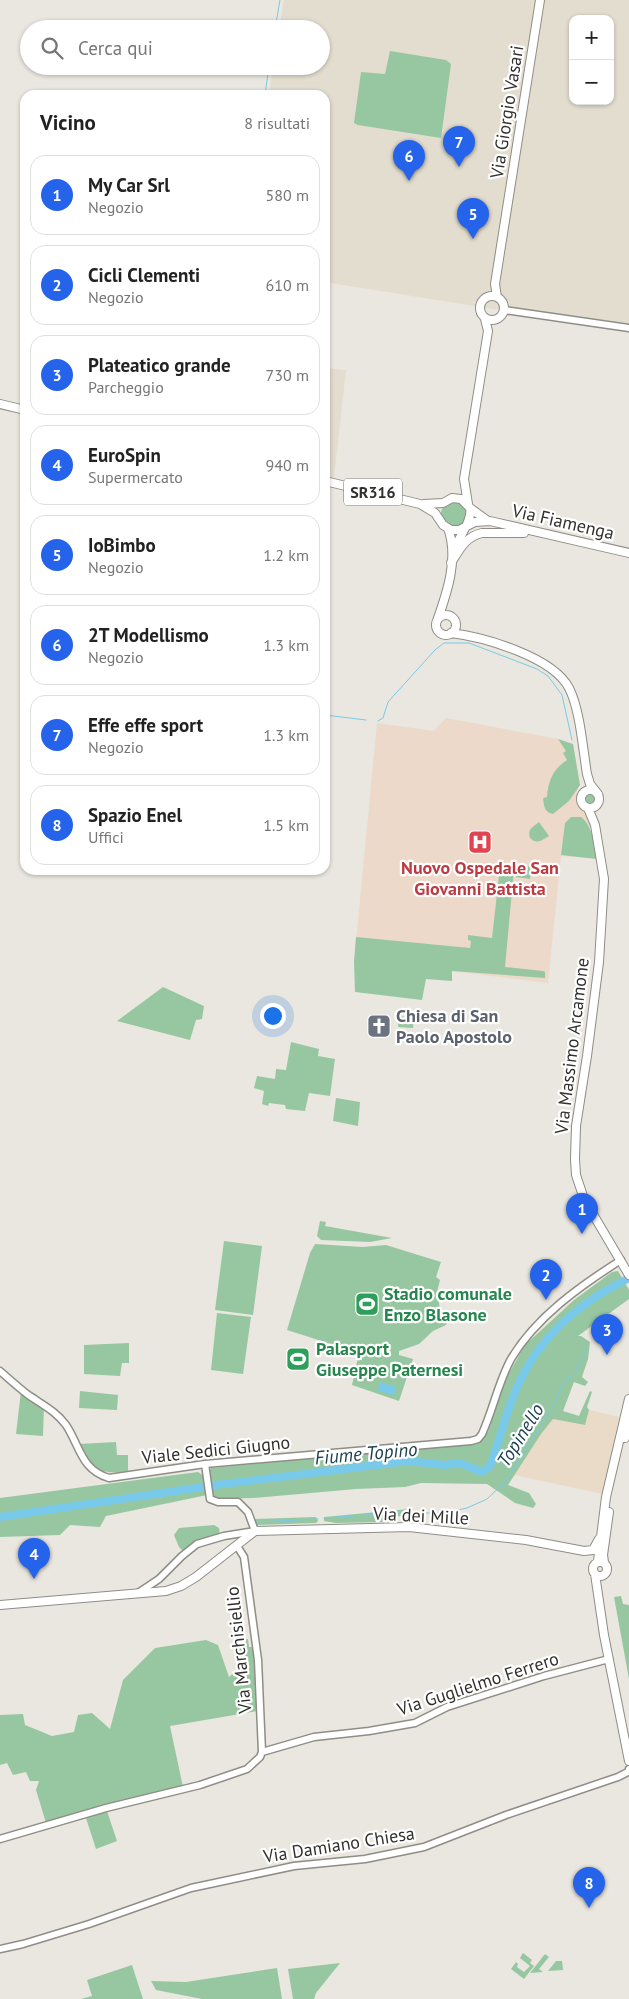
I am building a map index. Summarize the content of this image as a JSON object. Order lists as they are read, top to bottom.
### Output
{
  "streets": {
    "main road": [
      "Via Giorgio Vasari",
      "SR316",
      "Via Fiamenga",
      "Via Massimo Arcamone",
      "Viale Sedici Giugno",
      "Via dei Mille"
    ],
    "street": ["Via Marchisiellio", "Via Guglielmo Ferrero", "Via Damiano Chiesa"]
  },
  "crossings": [
    ["SR316", "Via Fiamenga"],
    ["Via Massimo Arcamone", "Viale Sedici Giugno"],
    ["Via Marchisiellio", "Via Guglielmo Ferrero"]
  ],
  "water": ["Topinello", "Fiume Topino"],
  "places": {
    "hospital": ["Nuovo Ospedale San Giovanni Battista"],
    "church": ["Chiesa di San Paolo Apostolo"],
    "sports": ["Stadio comunale Enzo Blasone", "Palasport Giuseppe Paternesi"]
  },
  "page": {
    "map_buttons": ["+", "−"],
    "search": "Cerca qui",
    "heading": ["Vicino", "8 risultati"],
    "pins": [
      "7",
      "6",
      "5",
      "1",
      "2",
      "3",
      "4",
      "8"
    ],
    "list": [
      {
        "mark": "1",
        "name": "My Car Srl",
        "note": "Negozio",
        "value": "580 m"
      },
      {
        "mark": "2",
        "name": "Cicli Clementi",
        "note": "Negozio",
        "value": "610 m"
      },
      {
        "mark": "3",
        "name": "Plateatico grande",
        "note": "Parcheggio",
        "value": "730 m"
      },
      {
        "mark": "4",
        "name": "EuroSpin",
        "note": "Supermercato",
        "value": "940 m"
      },
      {
        "mark": "5",
        "name": "IoBimbo",
        "note": "Negozio",
        "value": "1.2 km"
      },
      {
        "mark": "6",
        "name": "2T Modellismo",
        "note": "Negozio",
        "value": "1.3 km"
      },
      {
        "mark": "7",
        "name": "Effe effe sport",
        "note": "Negozio",
        "value": "1.3 km"
      },
      {
        "mark": "8",
        "name": "Spazio Enel",
        "note": "Uffici",
        "value": "1.5 km"
      }
    ]
  }
}
